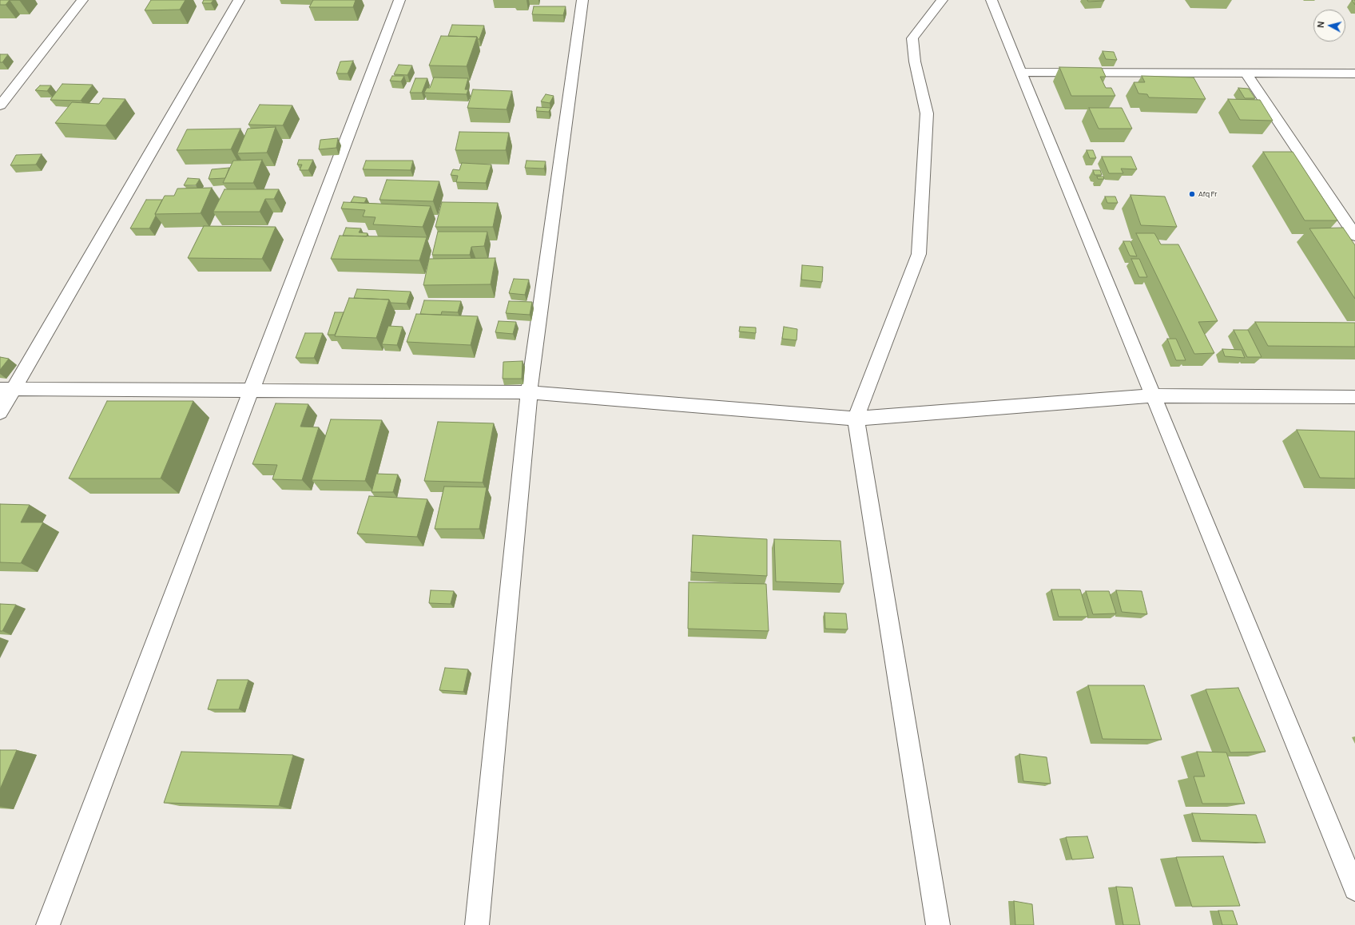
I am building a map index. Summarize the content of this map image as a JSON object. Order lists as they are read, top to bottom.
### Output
{
  "places": ["Afq Fr"],
  "north": "left"
}
